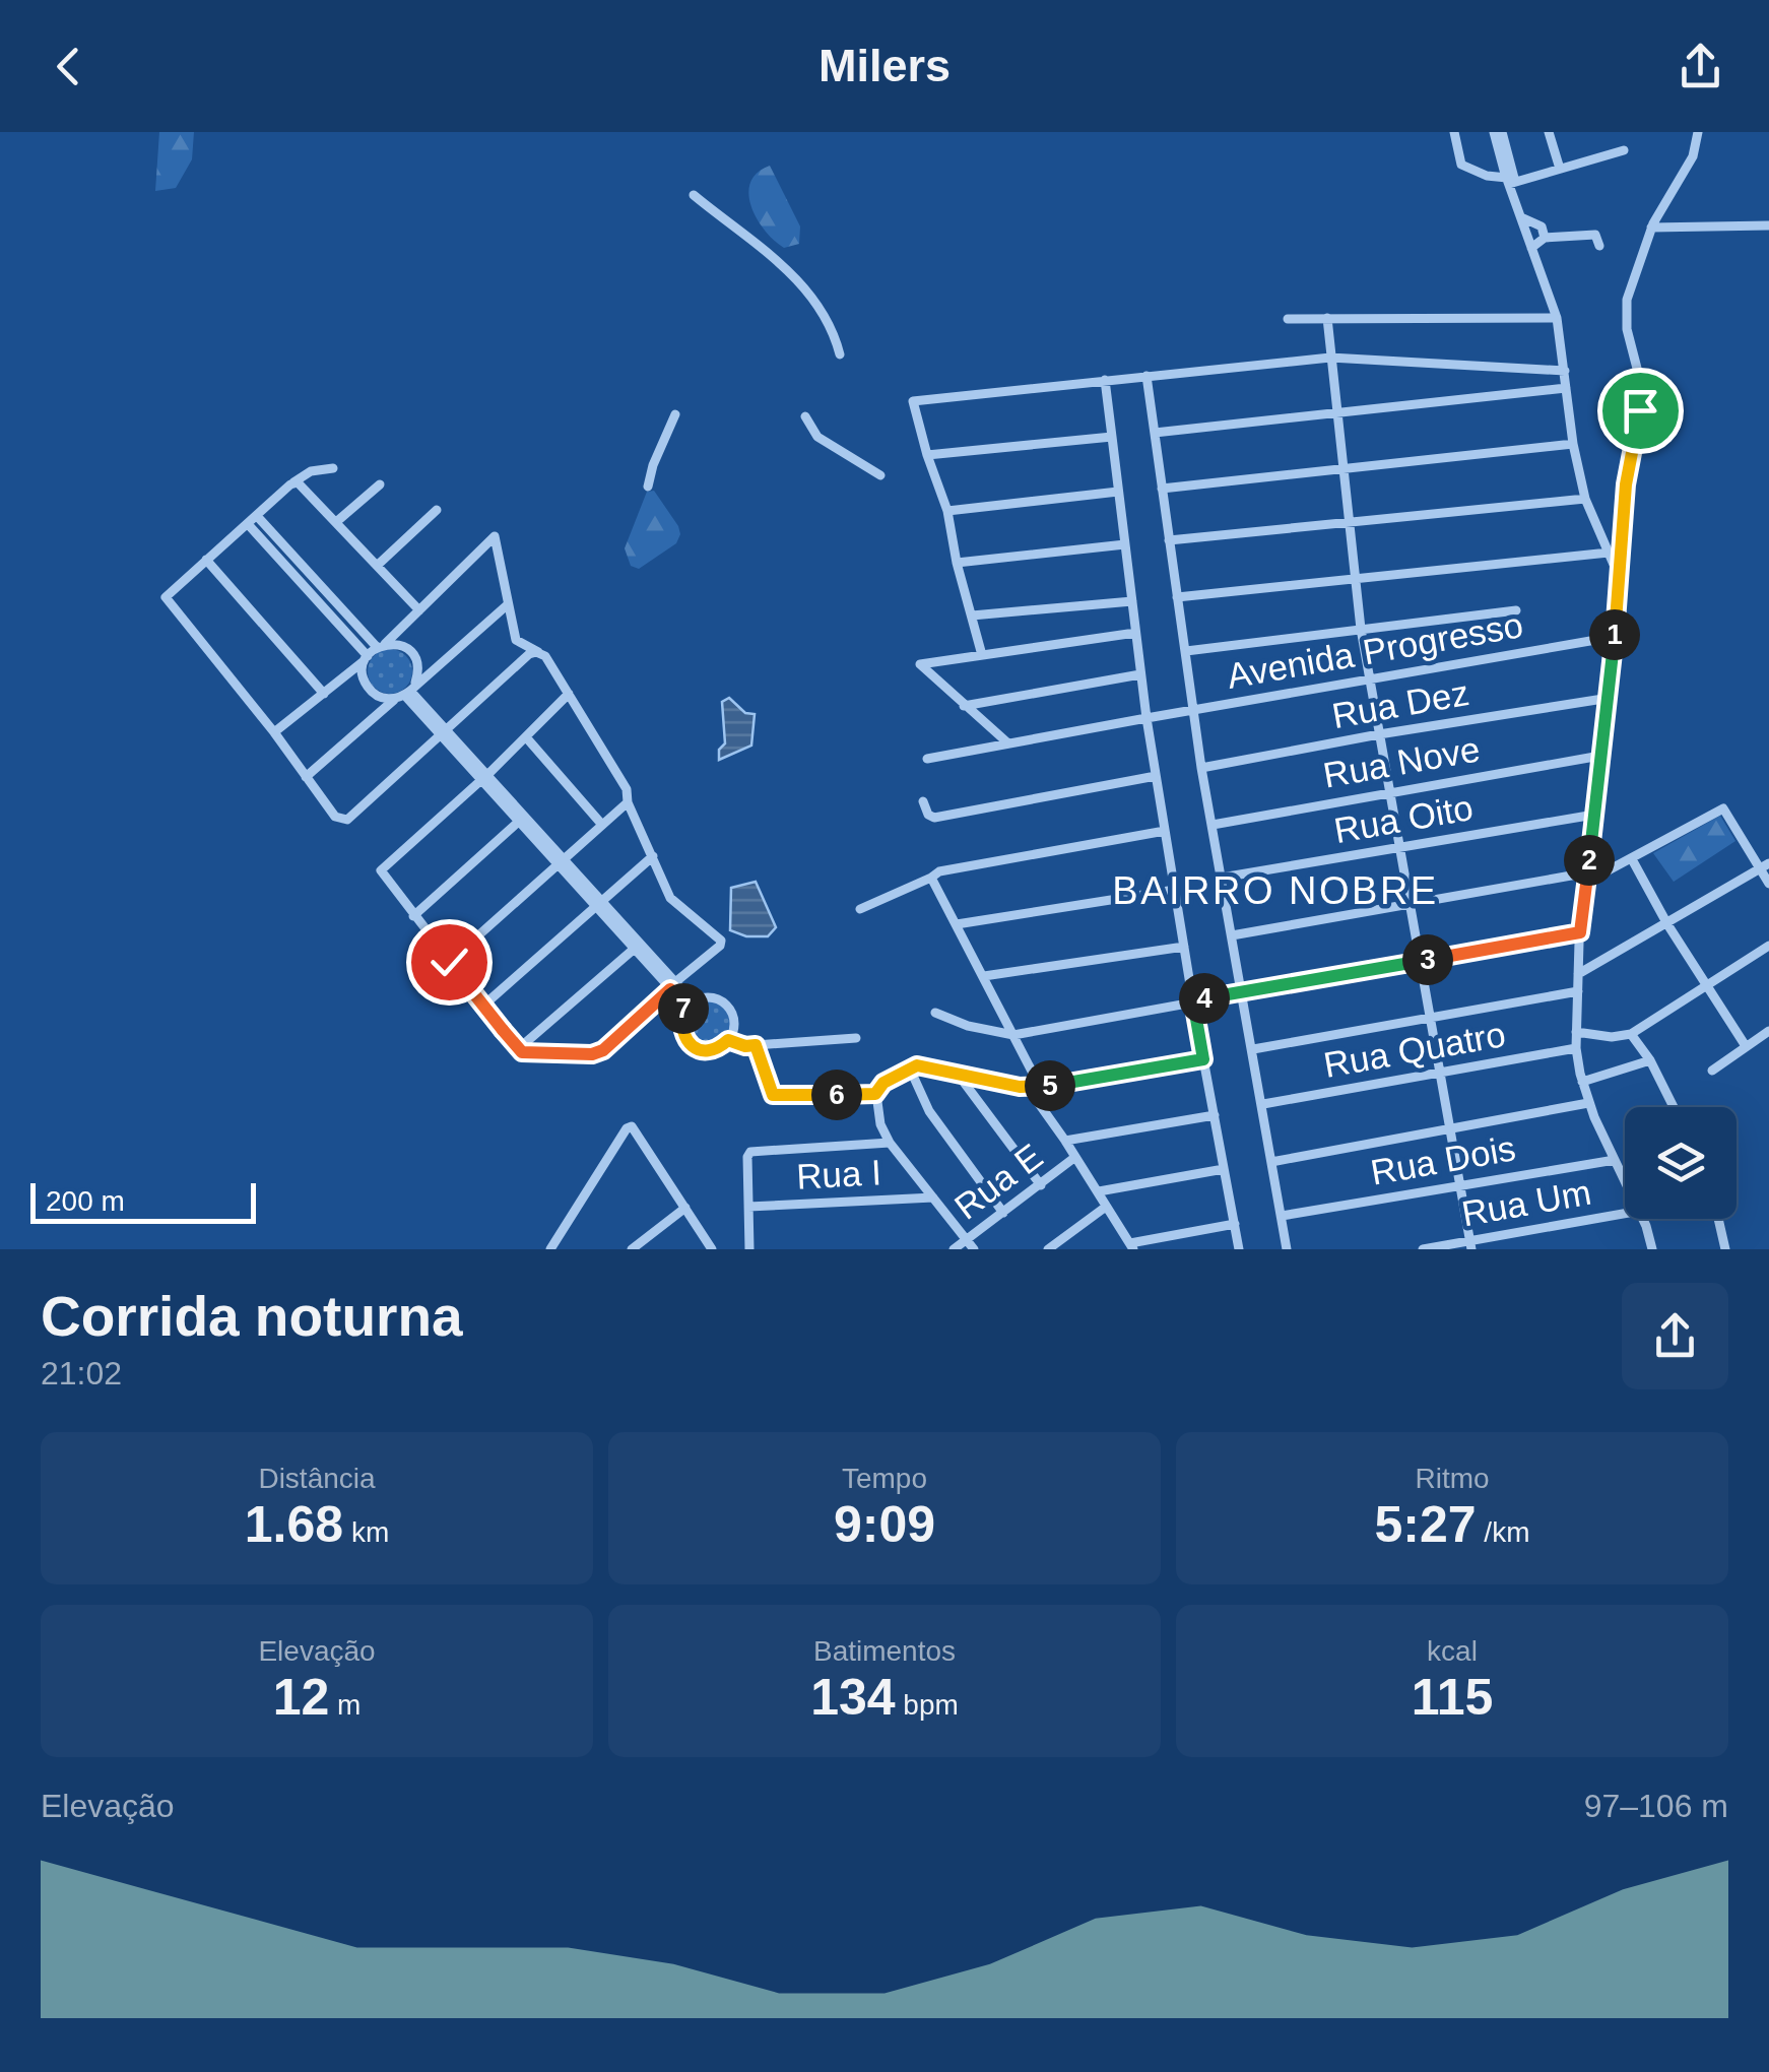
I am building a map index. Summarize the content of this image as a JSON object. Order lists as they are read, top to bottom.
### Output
{
  "streets": {
    "street": [
      "Avenida Progresso",
      "Rua Dez",
      "Rua Nove",
      "Rua Oito",
      "Rua Quatro",
      "Rua Dois",
      "Rua I",
      "Rua E",
      "Rua Um"
    ]
  },
  "districts": ["BAIRRO NOBRE"],
  "scale_bar": "200 m",
  "page": {
    "header": "Milers",
    "pins": [
      "1",
      "2",
      "3",
      "4",
      "7",
      "5",
      "6"
    ],
    "scale": "200 m",
    "heading": ["Corrida noturna", "21:02"],
    "stats": [
      ["Distância", "1.68 km"],
      ["Tempo", "9:09"],
      ["Ritmo", "5:27 /km"],
      ["Elevação", "12 m"],
      ["Batimentos", "134 bpm"],
      ["kcal", "115"]
    ],
    "chart": ["Elevação", "97–106 m"]
  }
}
